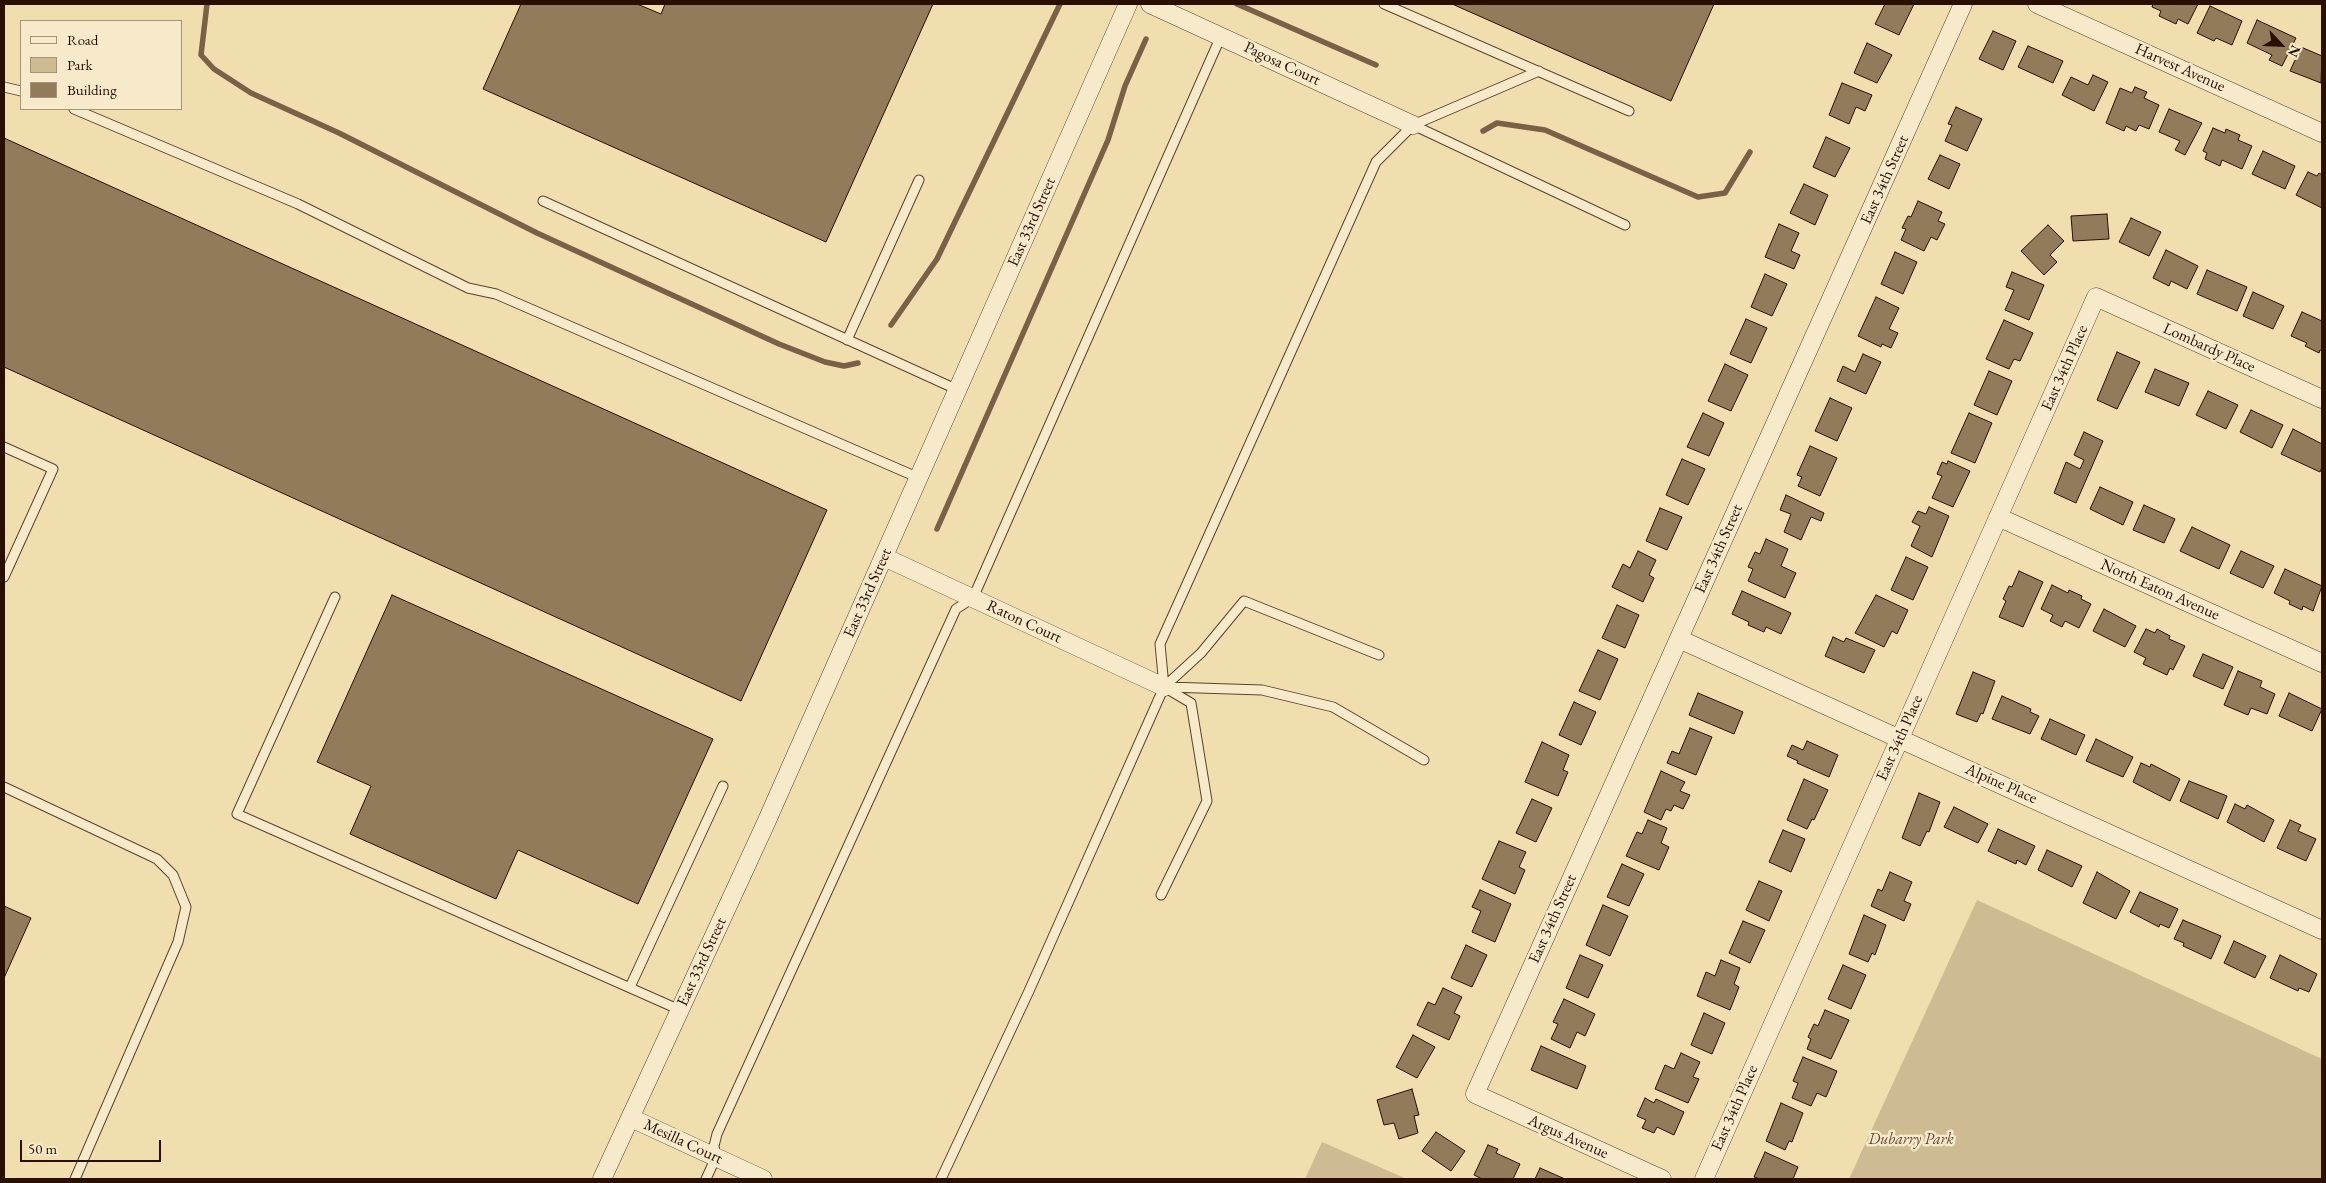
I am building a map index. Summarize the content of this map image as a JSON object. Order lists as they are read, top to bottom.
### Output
{
  "streets": {
    "street": [
      "Pagosa Court",
      "Harvest Avenue",
      "East 34th Street",
      "East 33rd Street",
      "Lombardy Place",
      "East 34th Place",
      "North Eaton Avenue",
      "Raton Court",
      "Alpine Place",
      "Argus Avenue",
      "Mesilla Court"
    ]
  },
  "crossings": [
    ["East 34th Street", "Alpine Place"],
    ["East 34th Street", "Argus Avenue"],
    ["East 33rd Street", "Raton Court"],
    ["East 33rd Street", "Mesilla Court"],
    ["Lombardy Place", "East 34th Place"],
    ["East 34th Place", "North Eaton Avenue"],
    ["East 34th Place", "Alpine Place"]
  ],
  "parks": ["Dubarry Park"],
  "legend": ["Road", "Park", "Building"],
  "scale_bar": "50 m",
  "north": "bottom right"
}
